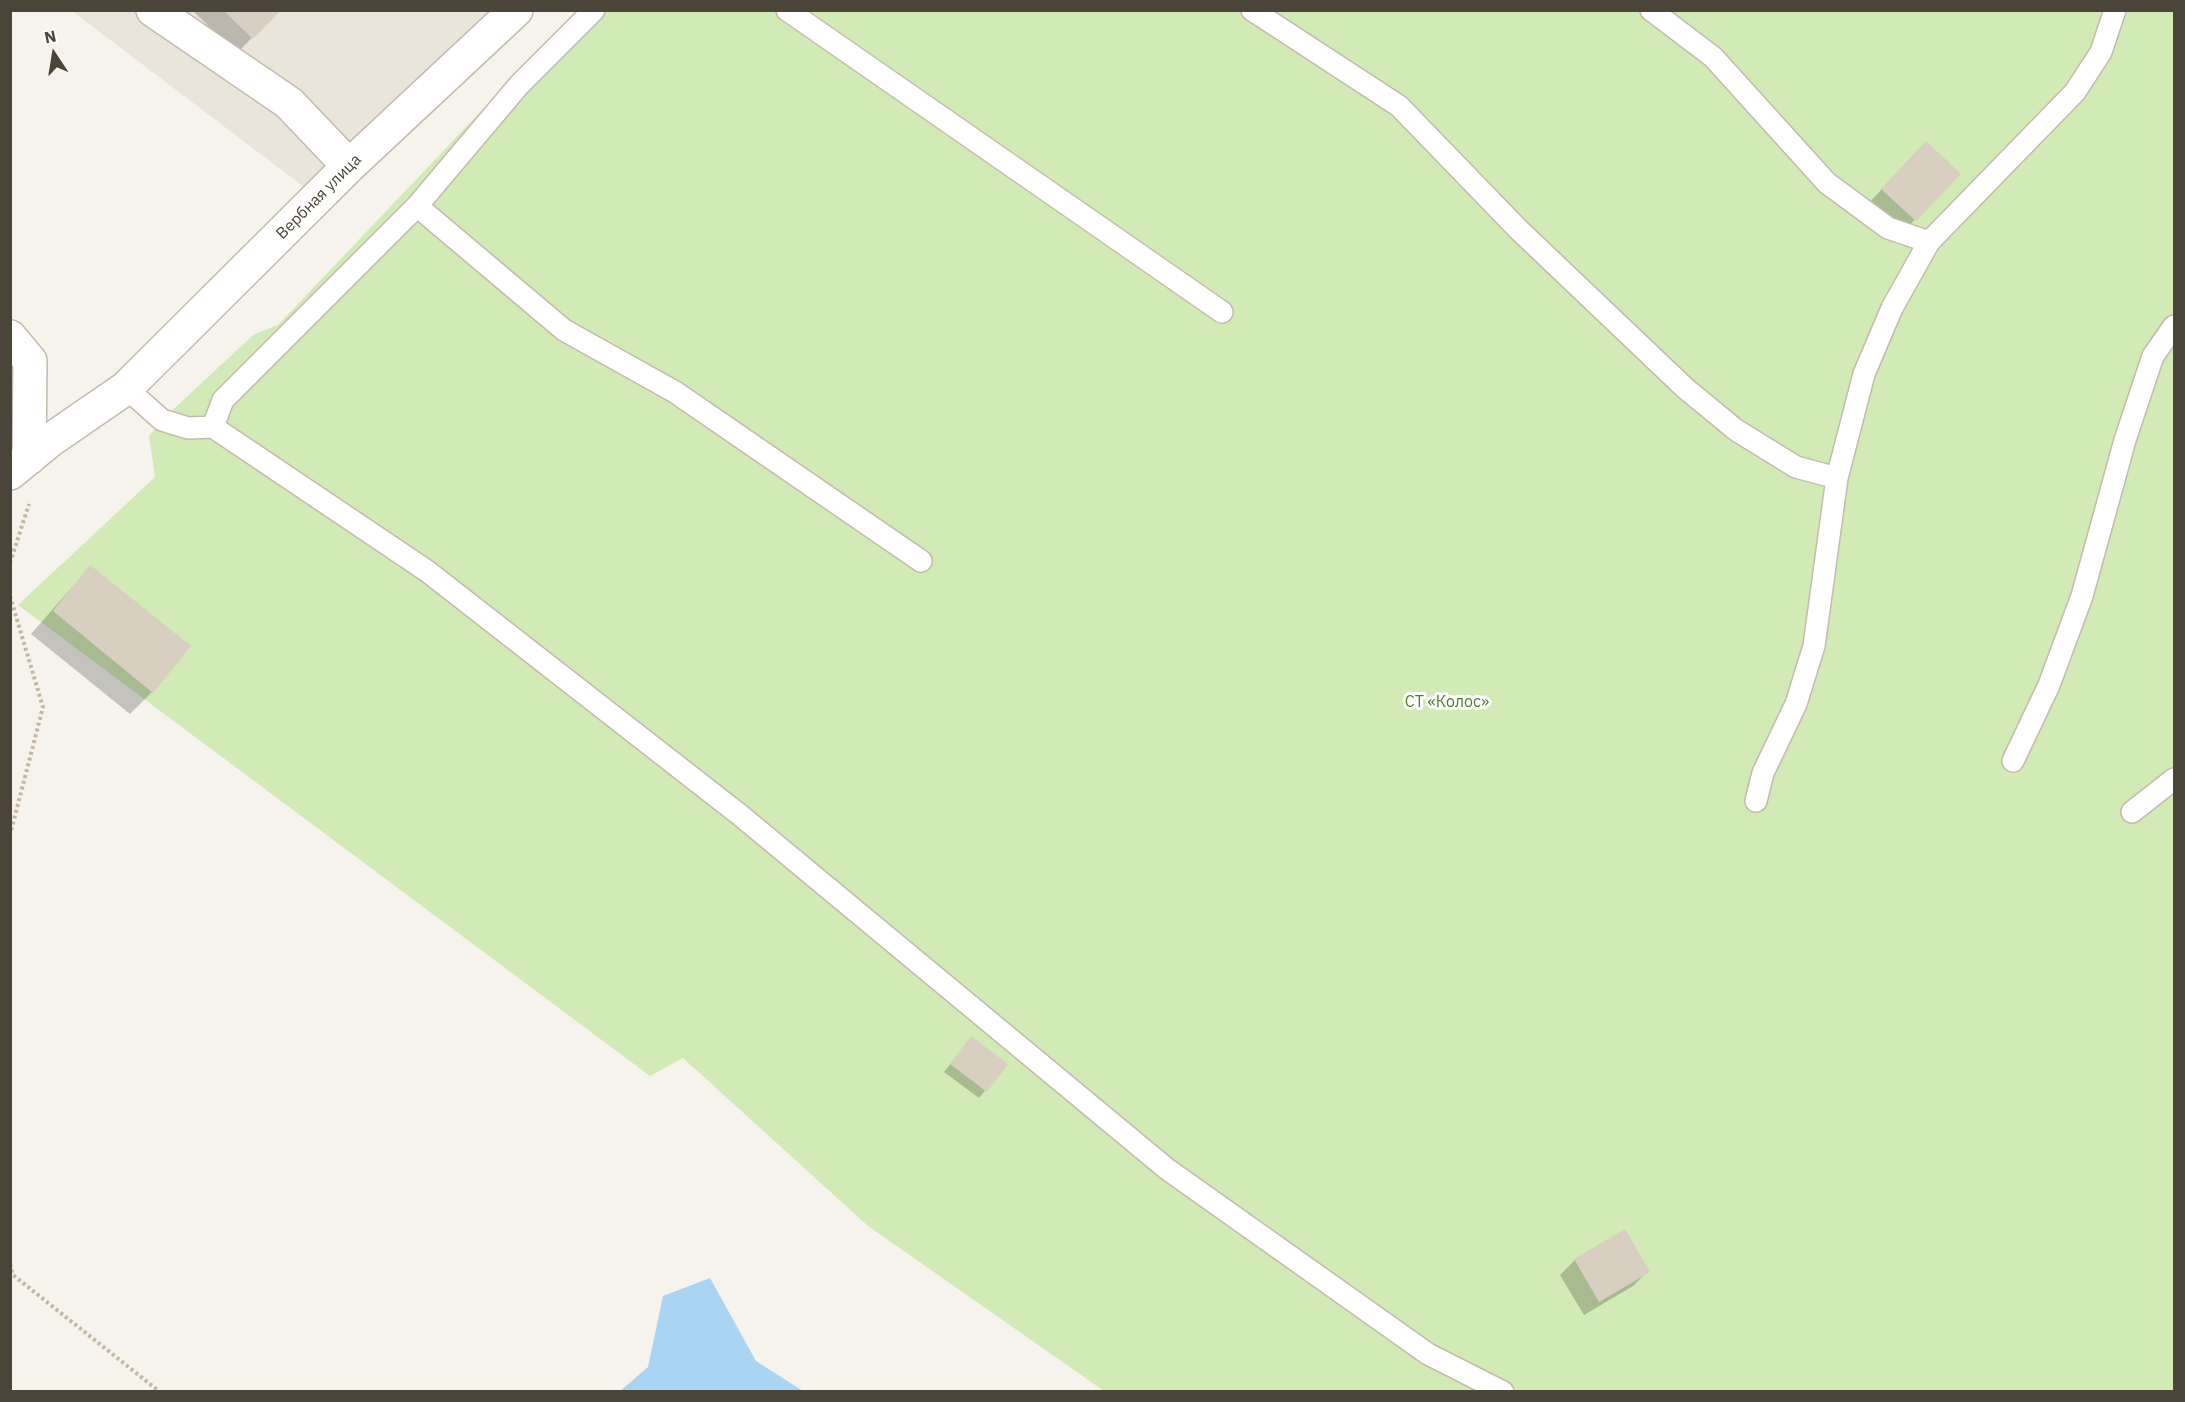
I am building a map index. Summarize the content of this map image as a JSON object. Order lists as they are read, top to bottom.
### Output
{
  "streets": {
    "street": ["Вербная улица"]
  },
  "parks": ["СТ «Колос»"],
  "north": "top"
}
